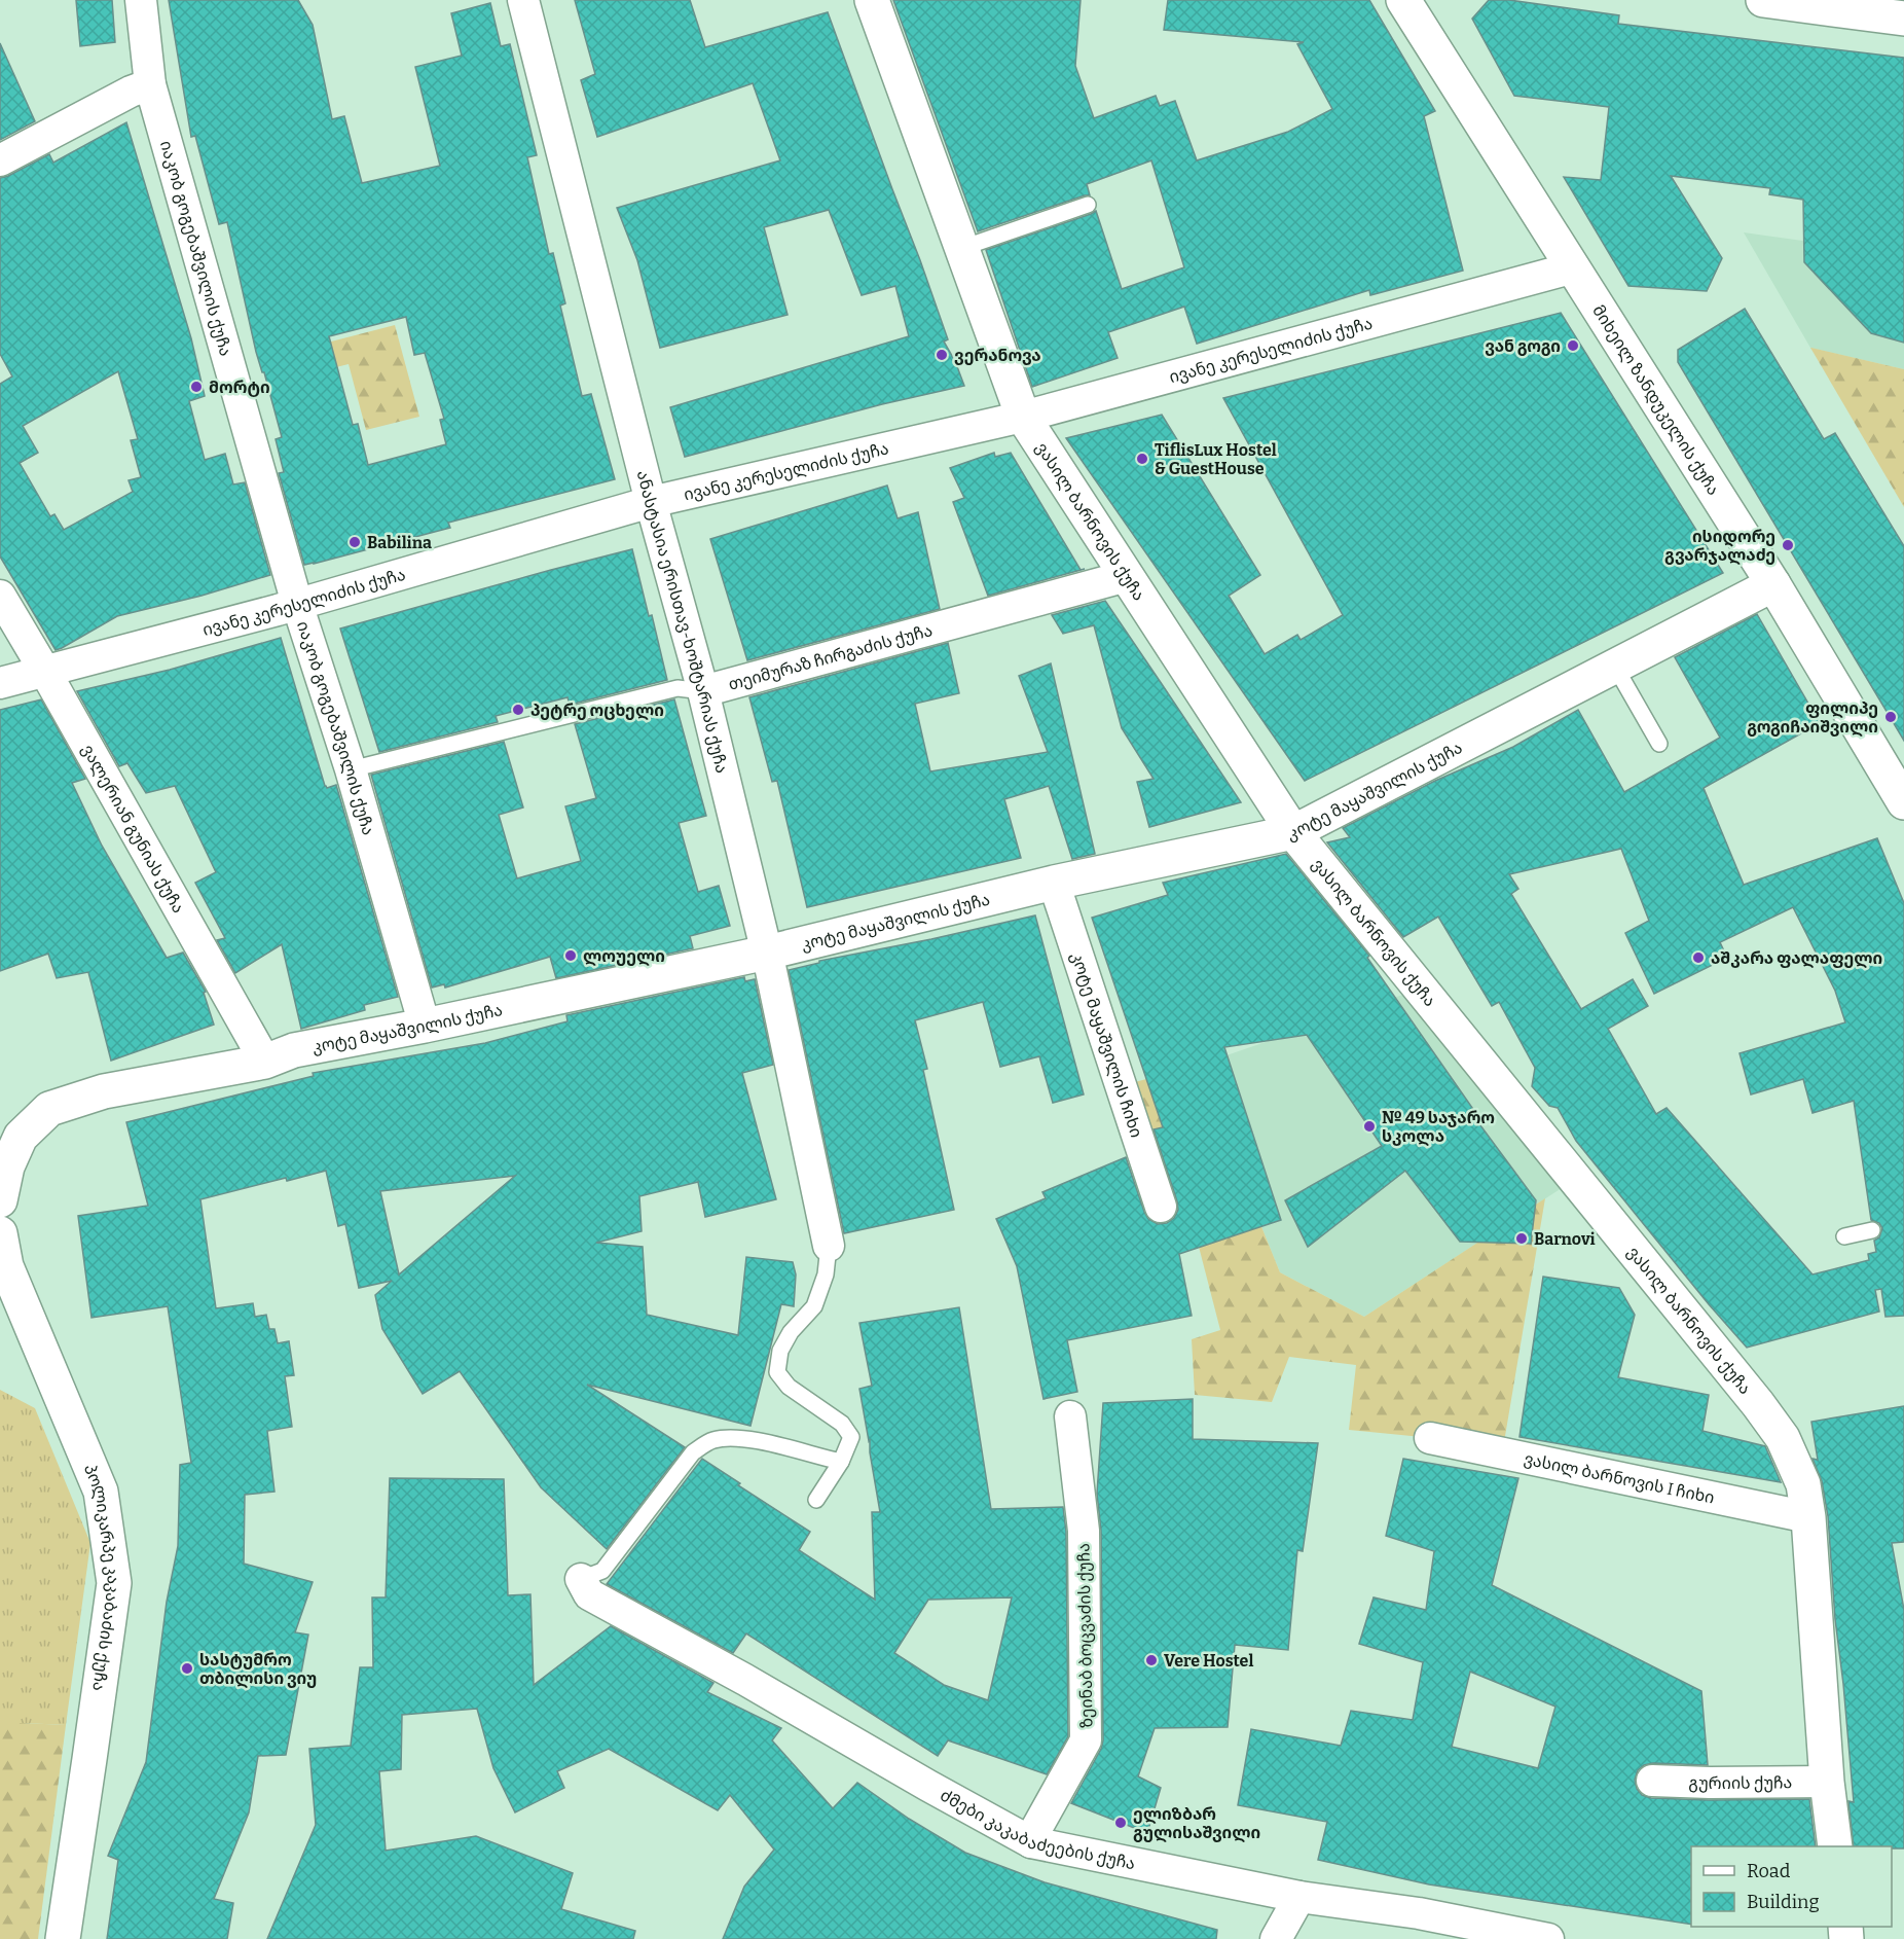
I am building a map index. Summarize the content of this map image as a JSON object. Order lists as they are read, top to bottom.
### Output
{
  "streets": {
    "street": [
      "იაკობ გოგებაშვილის ქუჩა",
      "ივანე კერესელიძის ქუჩა",
      "მიხეილ ზანდუკელის ქუჩა",
      "ვასილ ბარნოვის ქუჩა",
      "ანასტასია ერისთავ-ხოშტარიას ქუჩა",
      "თეიმურაზ ჩირგაძის ქუჩა",
      "კოტე მაყაშვილის ქუჩა",
      "ვალერიან გუნიას ქუჩა",
      "კოტე მაყაშვილის ჩიხი",
      "ვასილ ბარნოვის I ჩიხი",
      "პოლიკარპე კაკაბაძის ქუჩა",
      "ზეინაბ ბოცვაძის ქუჩა",
      "გურიის ქუჩა",
      "ძმები კაკაბაძეების ქუჩა"
    ]
  },
  "crossings": [
    ["იაკობ გოგებაშვილის ქუჩა", "ივანე კერესელიძის ქუჩა"],
    ["იაკობ გოგებაშვილის ქუჩა", "თეიმურაზ ჩირგაძის ქუჩა"],
    ["იაკობ გოგებაშვილის ქუჩა", "კოტე მაყაშვილის ქუჩა"],
    ["ივანე კერესელიძის ქუჩა", "მიხეილ ზანდუკელის ქუჩა"],
    ["ივანე კერესელიძის ქუჩა", "ვასილ ბარნოვის ქუჩა"],
    ["ივანე კერესელიძის ქუჩა", "ანასტასია ერისთავ-ხოშტარიას ქუჩა"],
    ["ივანე კერესელიძის ქუჩა", "ვალერიან გუნიას ქუჩა"],
    ["მიხეილ ზანდუკელის ქუჩა", "კოტე მაყაშვილის ქუჩა"],
    ["ვასილ ბარნოვის ქუჩა", "თეიმურაზ ჩირგაძის ქუჩა"],
    ["ვასილ ბარნოვის ქუჩა", "კოტე მაყაშვილის ქუჩა"],
    ["ვასილ ბარნოვის ქუჩა", "ვასილ ბარნოვის I ჩიხი"],
    ["ვასილ ბარნოვის ქუჩა", "გურიის ქუჩა"],
    ["ანასტასია ერისთავ-ხოშტარიას ქუჩა", "თეიმურაზ ჩირგაძის ქუჩა"],
    ["ანასტასია ერისთავ-ხოშტარიას ქუჩა", "კოტე მაყაშვილის ქუჩა"],
    ["კოტე მაყაშვილის ქუჩა", "ვალერიან გუნიას ქუჩა"],
    ["კოტე მაყაშვილის ქუჩა", "კოტე მაყაშვილის ჩიხი"],
    ["ზეინაბ ბოცვაძის ქუჩა", "ძმები კაკაბაძეების ქუჩა"]
  ],
  "places": [
    "ვან გოგი",
    "ვერანოვა",
    "მორტი",
    "TiflisLux Hostel & GuestHouse",
    "Babilina",
    "ისიდორე გვარჯალაძე",
    "პეტრე ოცხელი",
    "ფილიპე გოგიჩაიშვილი",
    "ლოუელი",
    "აშკარა ფალაფელი",
    "№ 49 საჯარო სკოლა",
    "Barnovi",
    "Vere Hostel",
    "სასტუმრო თბილისი ვიუ",
    "ელიზბარ გულისაშვილი"
  ],
  "legend": ["Road", "Building"]
}
